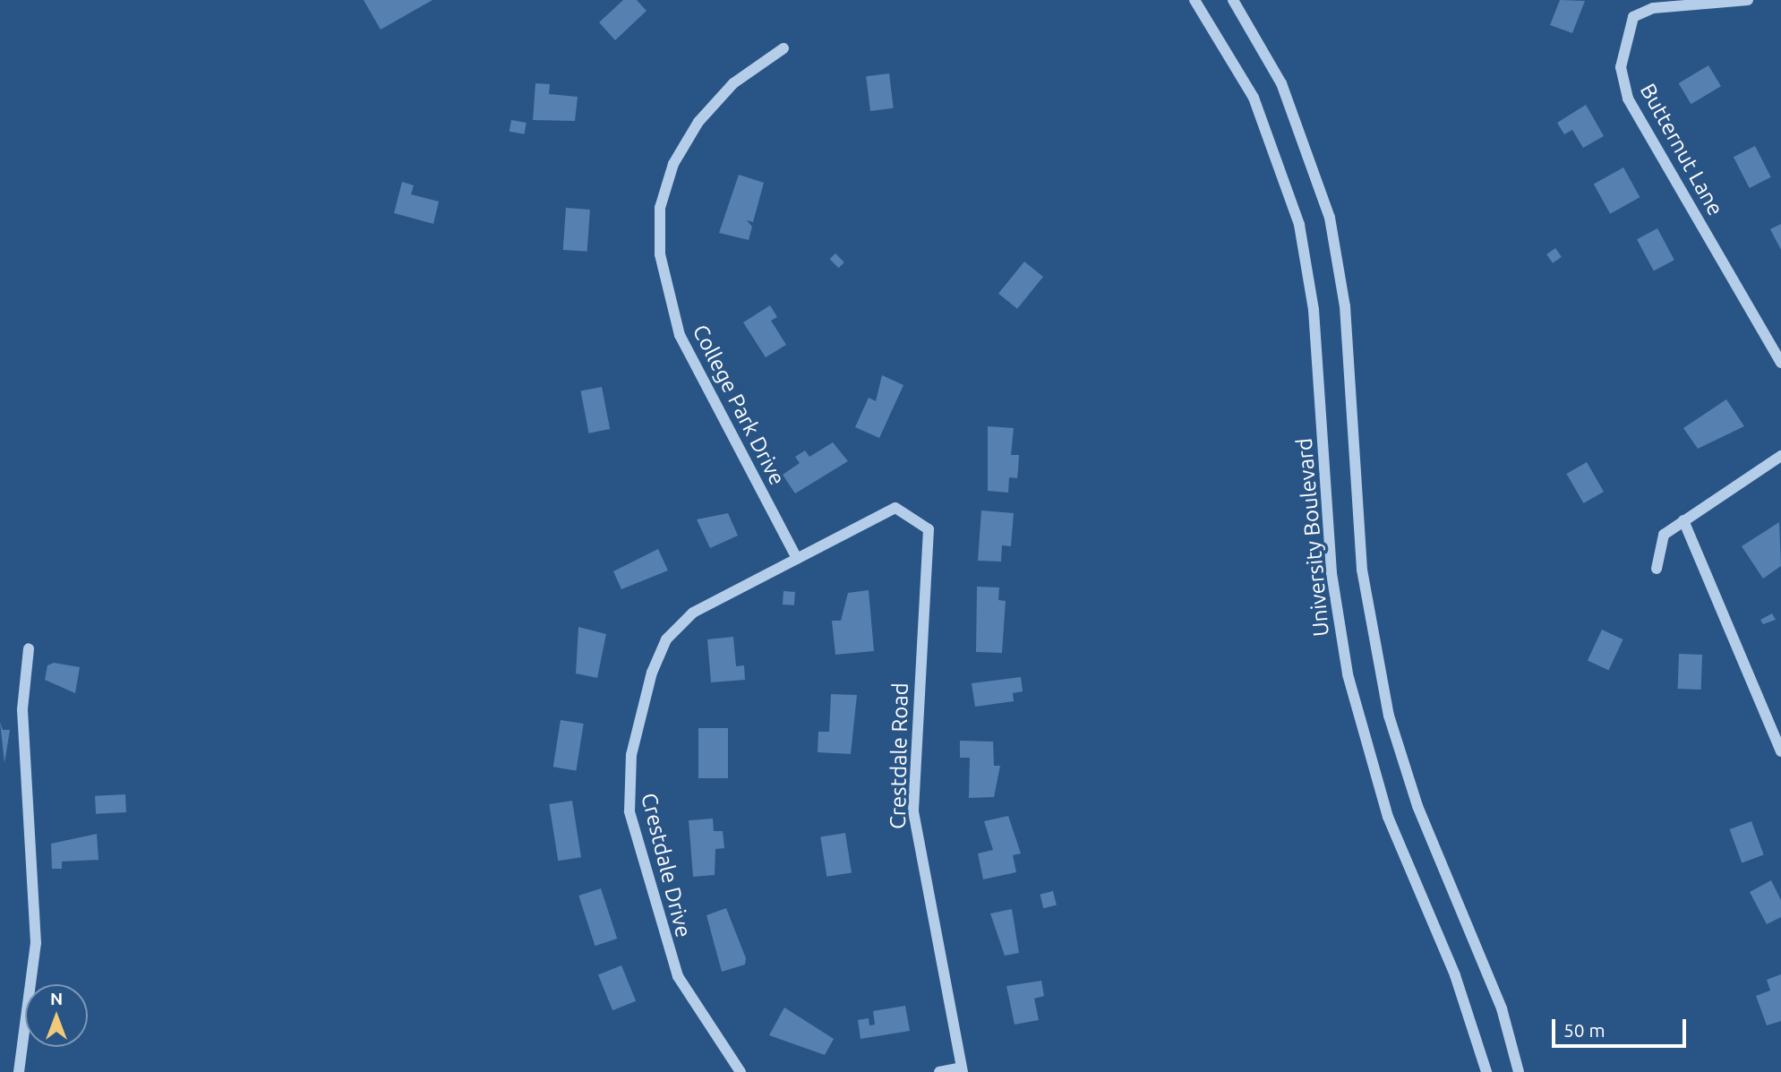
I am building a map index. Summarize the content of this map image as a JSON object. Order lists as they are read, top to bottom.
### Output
{
  "streets": {
    "street": [
      "Butternut Lane",
      "College Park Drive",
      "University Boulevard",
      "Crestdale Road",
      "Crestdale Drive"
    ]
  },
  "crossings": [
    ["College Park Drive", "Crestdale Drive"],
    ["Crestdale Road", "Crestdale Drive"]
  ],
  "scale_bar": "50 m",
  "north": "top"
}
